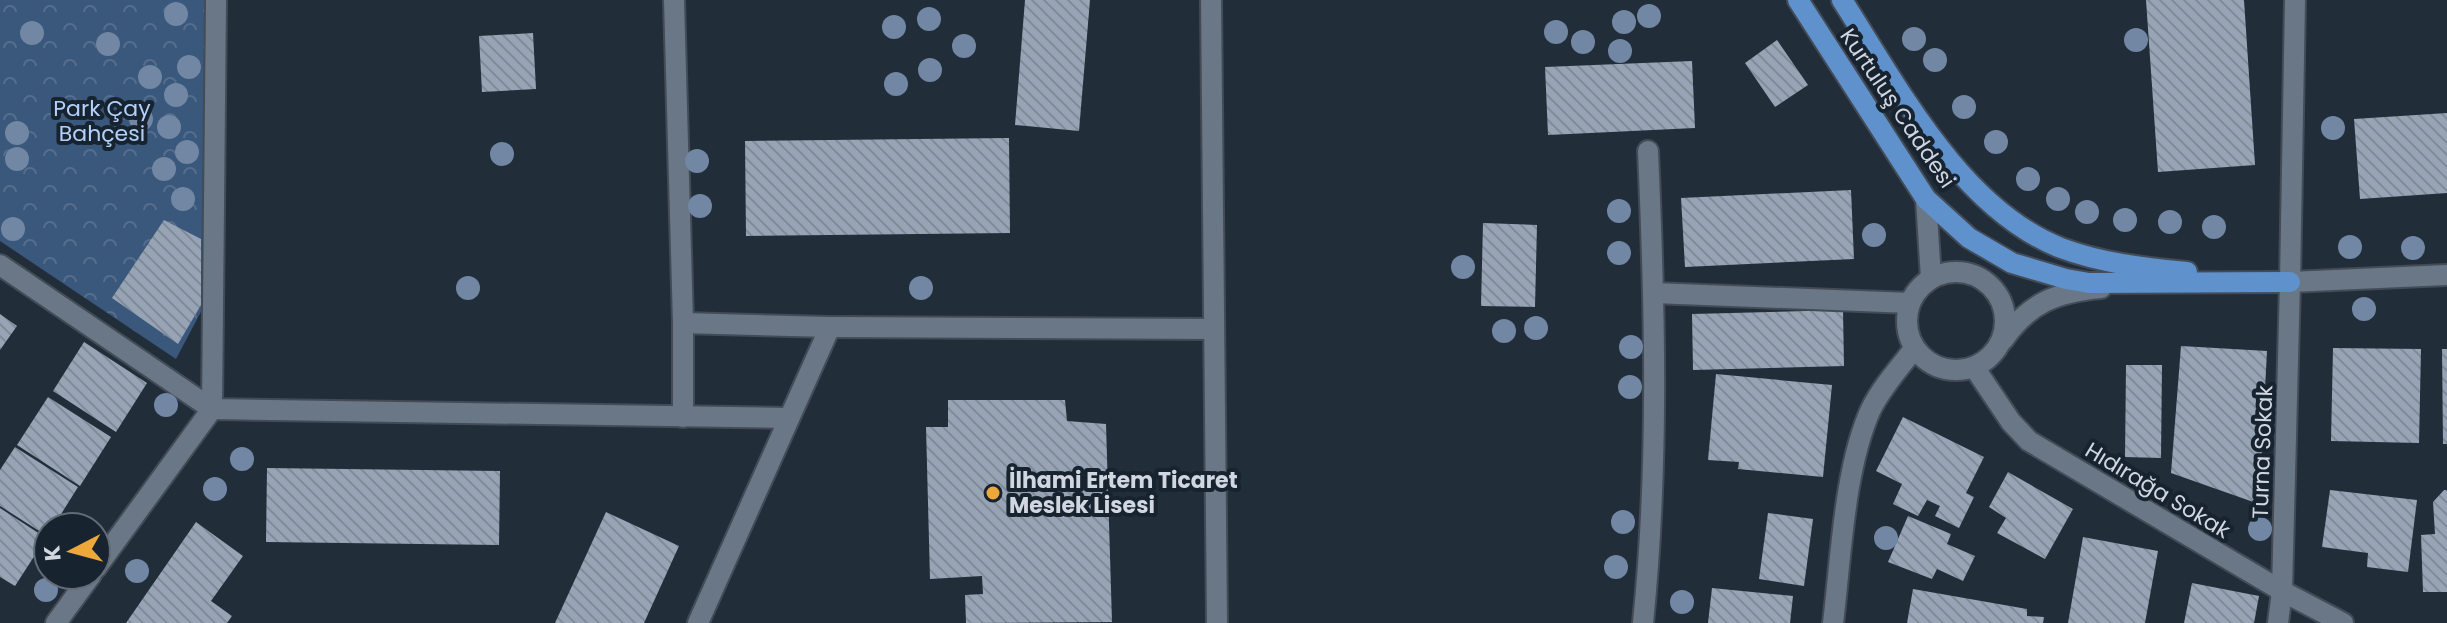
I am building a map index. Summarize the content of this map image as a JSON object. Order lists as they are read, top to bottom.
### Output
{
  "streets": {
    "main road": ["Kurtuluş Caddesi"],
    "street": ["Turna Sokak", "Hıdırağa Sokak"]
  },
  "crossings": [
    ["Kurtuluş Caddesi", "Turna Sokak"],
    ["Turna Sokak", "Hıdırağa Sokak"]
  ],
  "parks": ["Park Çay Bahçesi"],
  "places": ["İlhami Ertem Ticaret Meslek Lisesi"],
  "north": "left"
}
